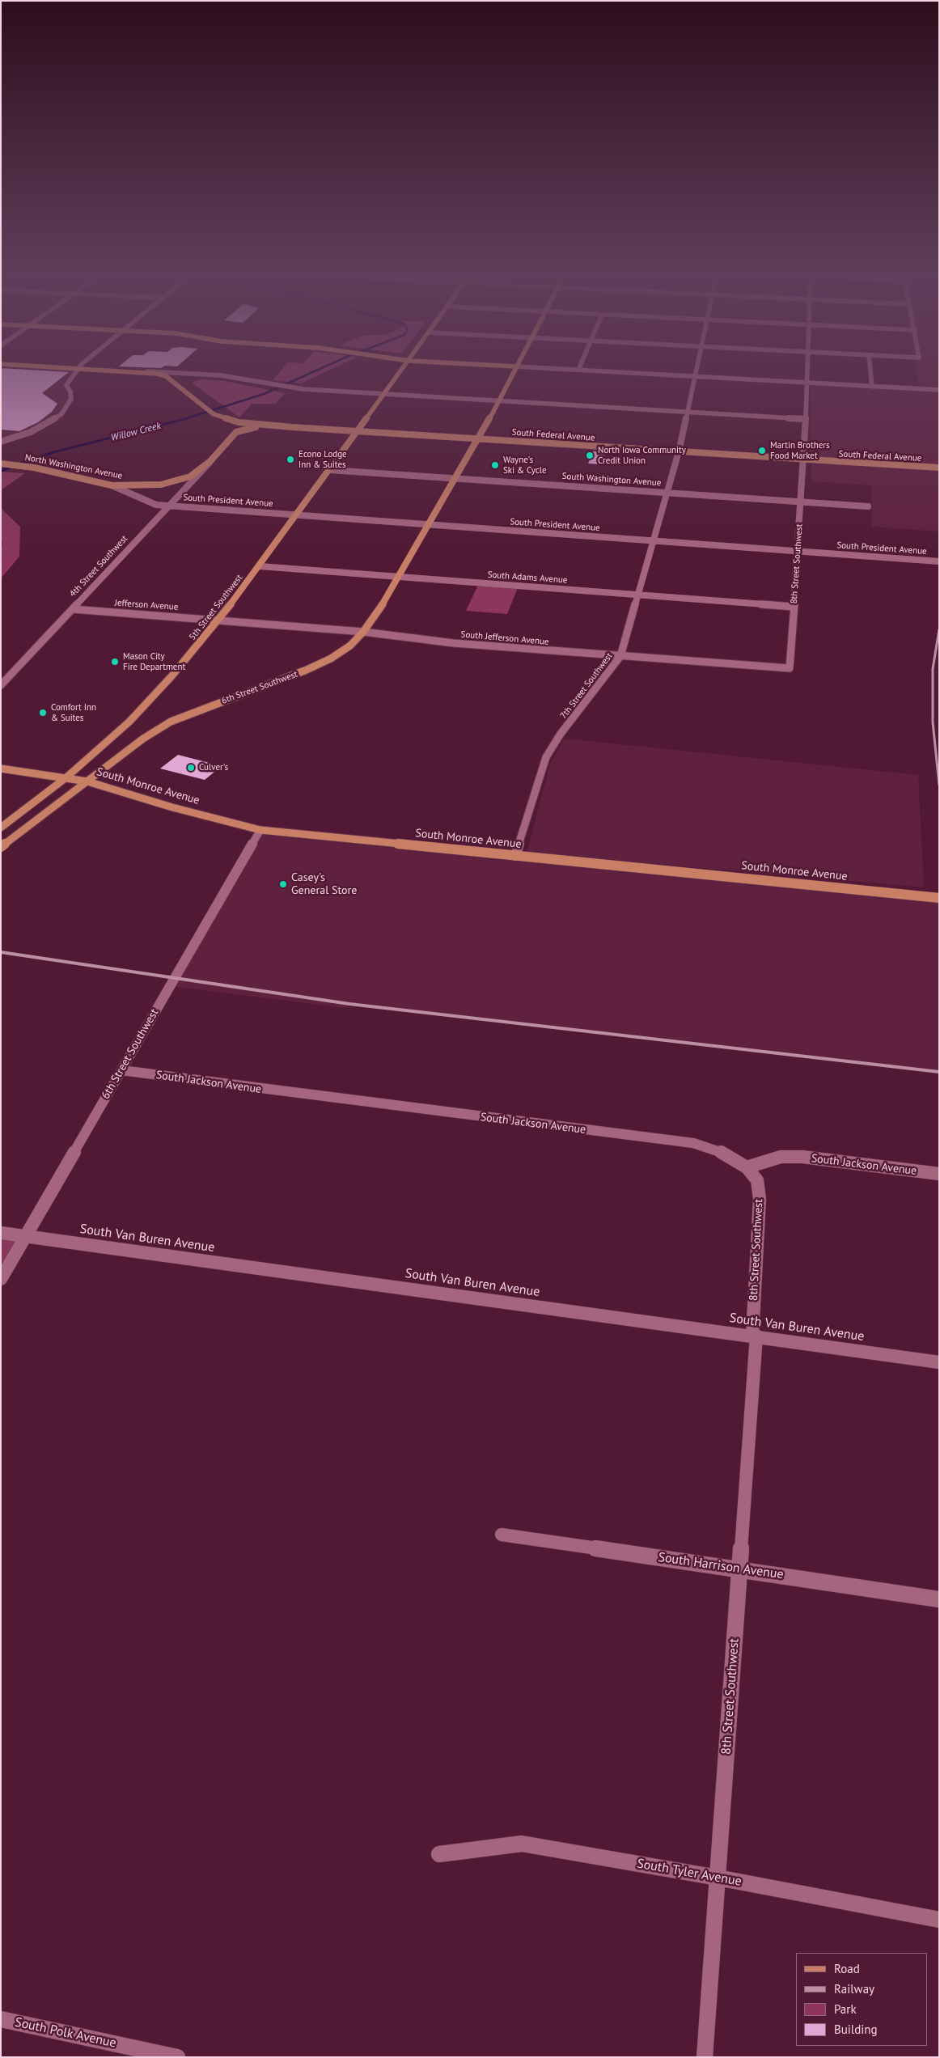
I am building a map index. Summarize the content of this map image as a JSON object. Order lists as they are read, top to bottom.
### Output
{
  "streets": {
    "main road": [
      "South Federal Avenue",
      "North Washington Avenue",
      "5th Street Southwest",
      "6th Street Southwest",
      "South Monroe Avenue"
    ],
    "street": [
      "South Washington Avenue",
      "South President Avenue",
      "8th Street Southwest",
      "4th Street Southwest",
      "South Adams Avenue",
      "Jefferson Avenue",
      "South Jefferson Avenue",
      "7th Street Southwest",
      "South Jackson Avenue",
      "South Van Buren Avenue",
      "South Harrison Avenue",
      "South Tyler Avenue",
      "South Polk Avenue"
    ]
  },
  "crossings": [
    ["South Federal Avenue", "North Washington Avenue"],
    ["South Federal Avenue", "8th Street Southwest"],
    ["South Federal Avenue", "5th Street Southwest"],
    ["South Federal Avenue", "7th Street Southwest"],
    ["South Federal Avenue", "6th Street Southwest"],
    ["North Washington Avenue", "4th Street Southwest"],
    ["South Washington Avenue", "8th Street Southwest"],
    ["South Washington Avenue", "5th Street Southwest"],
    ["South Washington Avenue", "7th Street Southwest"],
    ["South Washington Avenue", "6th Street Southwest"],
    ["South President Avenue", "8th Street Southwest"],
    ["South President Avenue", "4th Street Southwest"],
    ["South President Avenue", "5th Street Southwest"],
    ["South President Avenue", "7th Street Southwest"],
    ["South President Avenue", "6th Street Southwest"],
    ["8th Street Southwest", "South Adams Avenue"],
    ["8th Street Southwest", "South Jefferson Avenue"],
    ["8th Street Southwest", "South Jackson Avenue"],
    ["8th Street Southwest", "South Van Buren Avenue"],
    ["8th Street Southwest", "South Harrison Avenue"],
    ["8th Street Southwest", "South Tyler Avenue"],
    ["4th Street Southwest", "Jefferson Avenue"],
    ["South Adams Avenue", "5th Street Southwest"],
    ["South Adams Avenue", "7th Street Southwest"],
    ["South Adams Avenue", "6th Street Southwest"],
    ["Jefferson Avenue", "5th Street Southwest"],
    ["Jefferson Avenue", "South Jefferson Avenue"],
    ["5th Street Southwest", "South Jefferson Avenue"],
    ["5th Street Southwest", "South Monroe Avenue"],
    ["South Jefferson Avenue", "7th Street Southwest"],
    ["South Jefferson Avenue", "6th Street Southwest"],
    ["7th Street Southwest", "South Monroe Avenue"],
    ["6th Street Southwest", "South Monroe Avenue"],
    ["6th Street Southwest", "South Jackson Avenue"],
    ["6th Street Southwest", "South Van Buren Avenue"]
  ],
  "water": ["Willow Creek"],
  "places": [
    "Martin Brothers Food Market",
    "North Iowa Community Credit Union",
    "Econo Lodge Inn & Suites",
    "Wayne's Ski & Cycle",
    "Mason City Fire Department",
    "Comfort Inn & Suites",
    "Culver's",
    "Casey's General Store"
  ],
  "legend": [
    "Road",
    "Railway",
    "Park",
    "Building"
  ]
}
